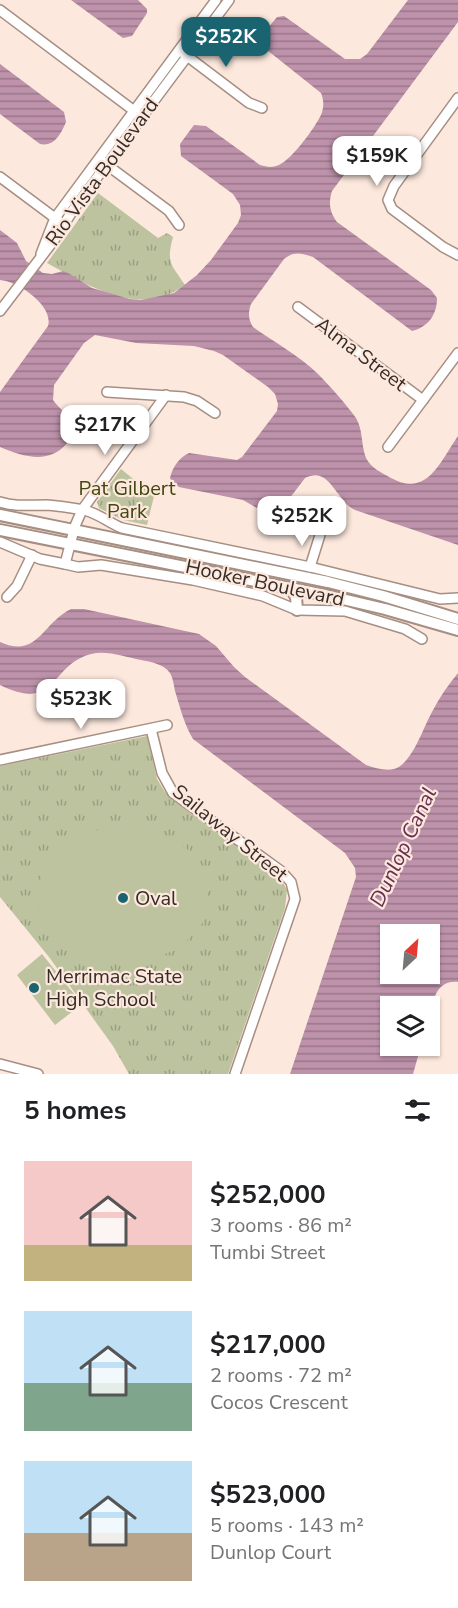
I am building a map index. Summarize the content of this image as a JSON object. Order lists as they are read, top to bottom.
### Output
{
  "streets": {
    "main road": ["Hooker Boulevard"],
    "street": ["Rio Vista Boulevard", "Alma Street", "Sailaway Street"]
  },
  "water": ["Dunlop Canal"],
  "parks": ["Pat Gilbert Park"],
  "places": ["Oval", "Merrimac State High School"],
  "north": "top right",
  "page": {
    "price": [
      "$252K",
      "$159K",
      "$217K",
      "$252K",
      "$523K"
    ],
    "heading": "5 homes",
    "list": [
      {
        "name": "$252,000",
        "note": "3 rooms · 86 m² · Tumbi Street"
      },
      {
        "name": "$217,000",
        "note": "2 rooms · 72 m² · Cocos Crescent"
      },
      {
        "name": "$523,000",
        "note": "5 rooms · 143 m² · Dunlop Court"
      }
    ]
  }
}
